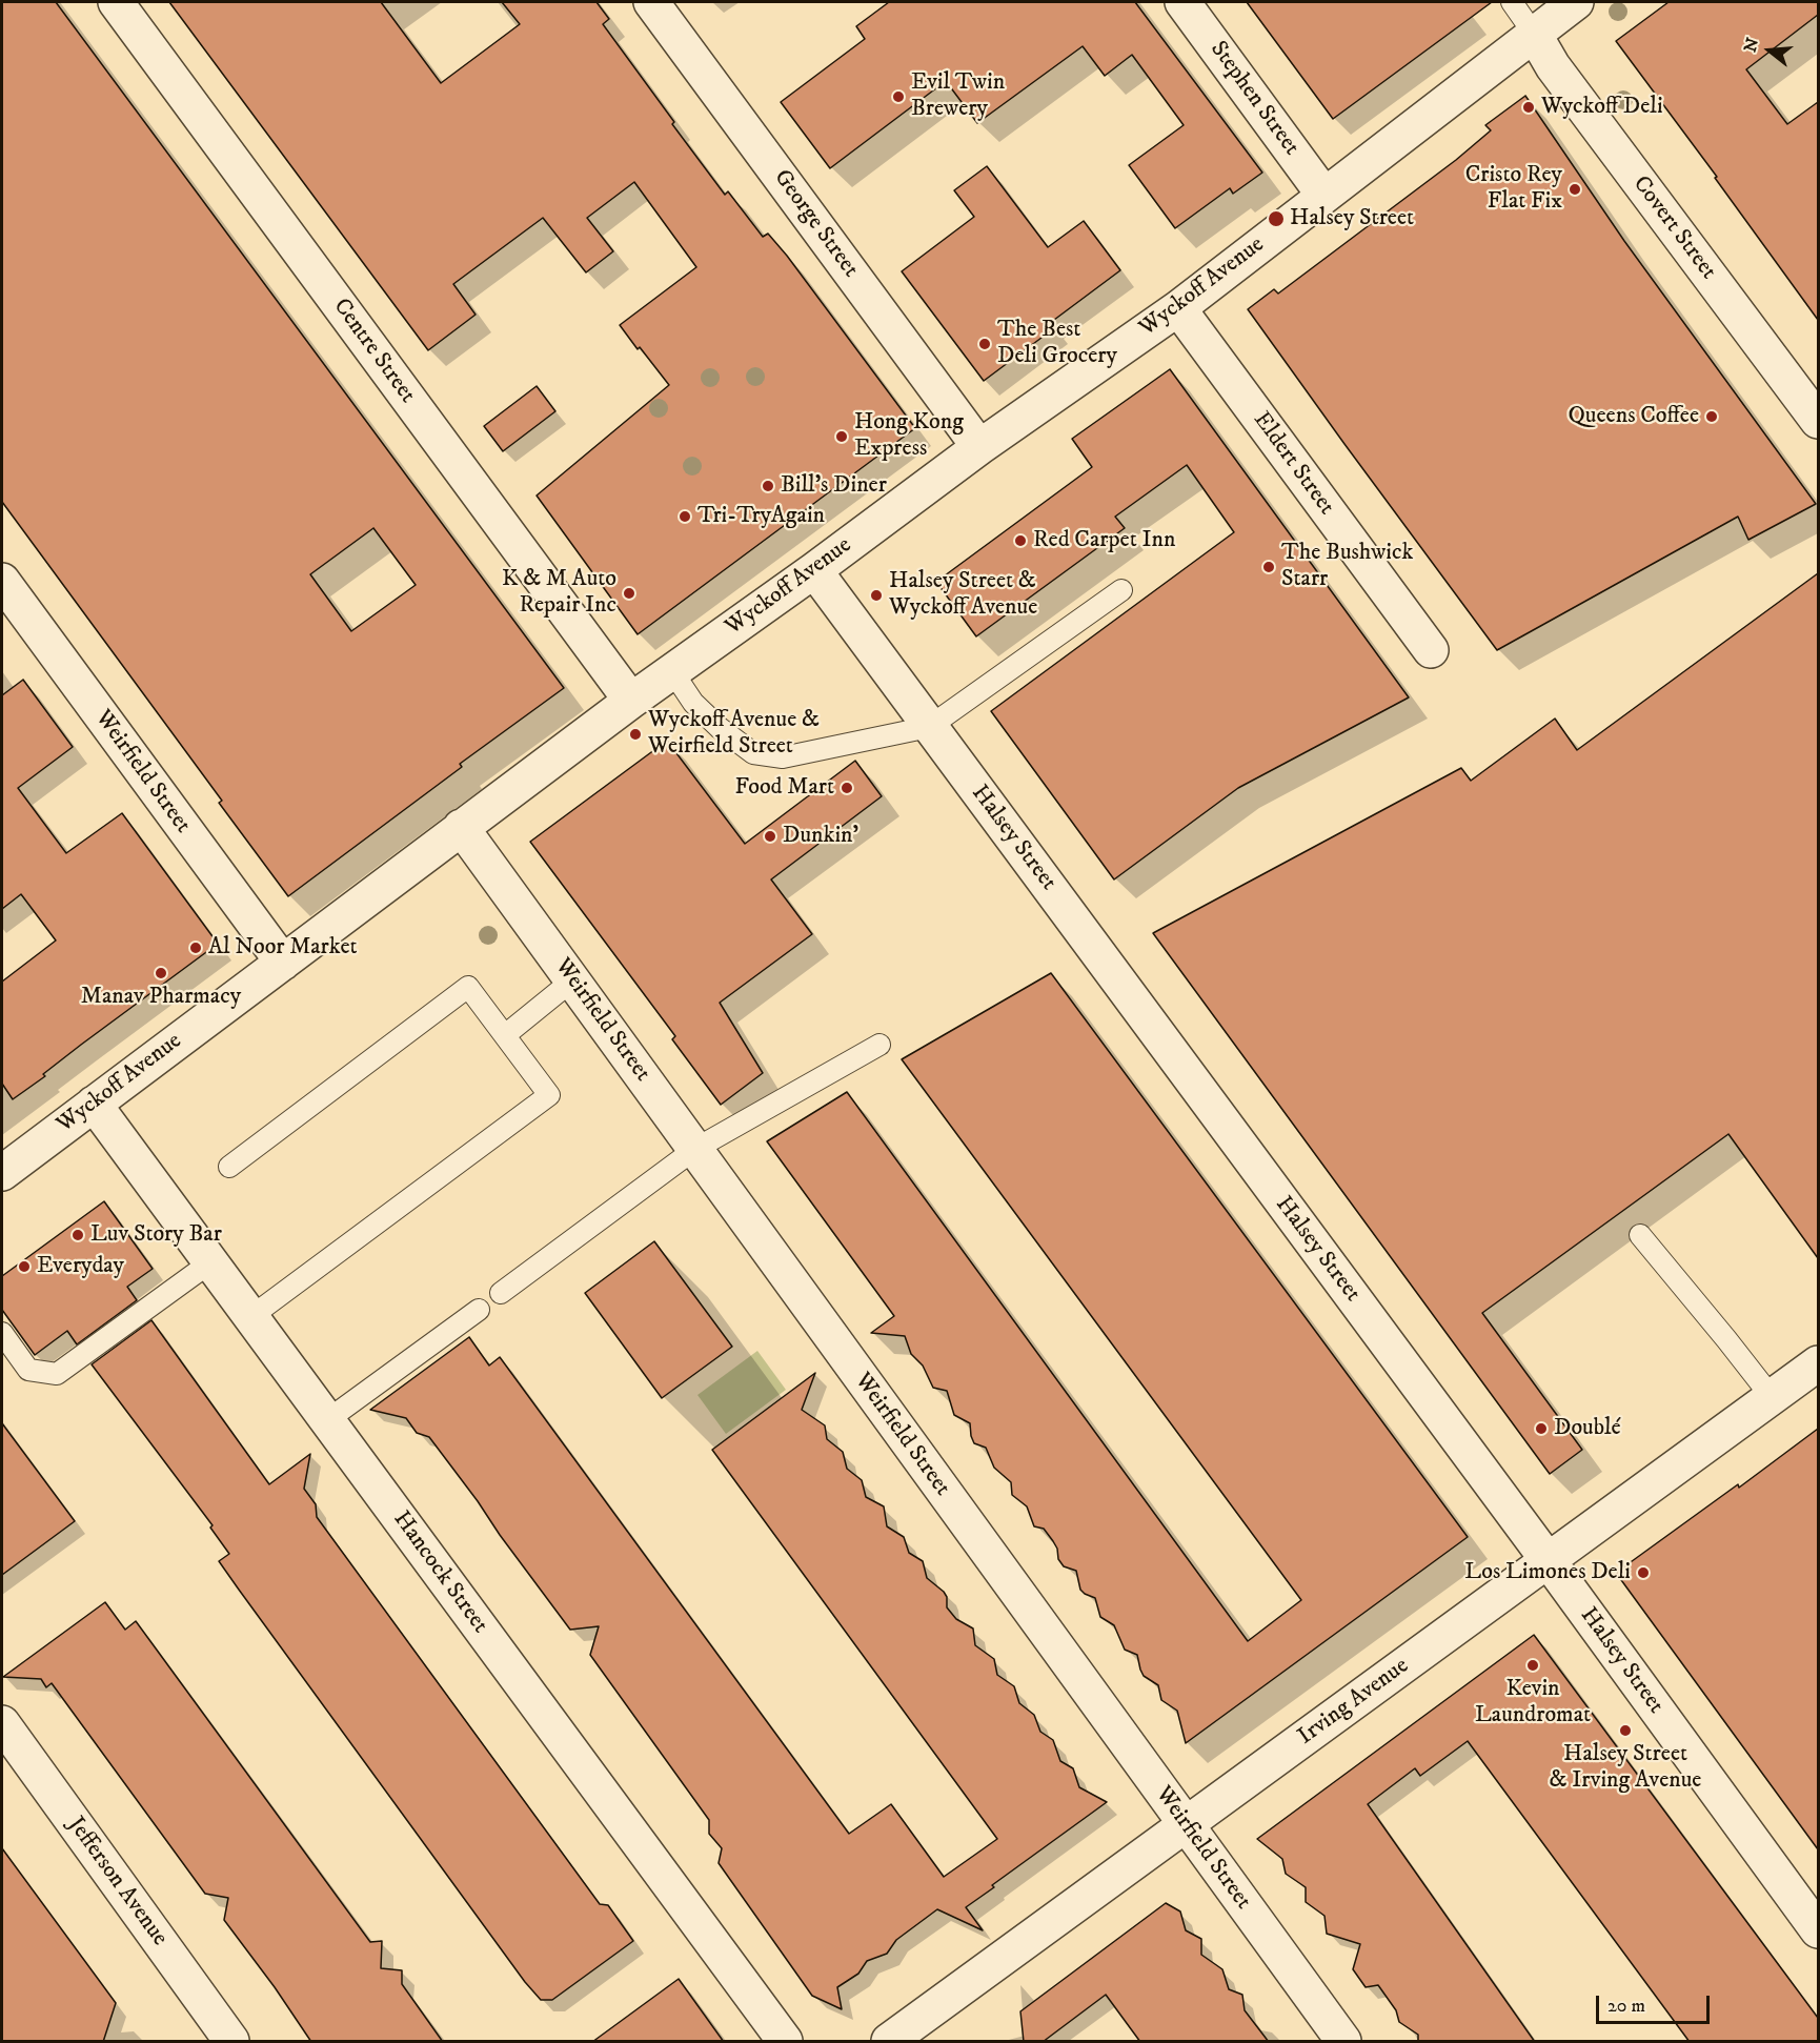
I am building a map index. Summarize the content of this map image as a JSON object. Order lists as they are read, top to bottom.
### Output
{
  "streets": {
    "street": [
      "Stephen Street",
      "George Street",
      "Covert Street",
      "Wyckoff Avenue",
      "Centre Street",
      "Eldert Street",
      "Weirfield Street",
      "Halsey Street",
      "Hancock Street",
      "Irving Avenue",
      "Jefferson Avenue"
    ]
  },
  "crossings": [
    ["Stephen Street", "Wyckoff Avenue"],
    ["George Street", "Wyckoff Avenue"],
    ["Covert Street", "Wyckoff Avenue"],
    ["Wyckoff Avenue", "Centre Street"],
    ["Wyckoff Avenue", "Eldert Street"],
    ["Wyckoff Avenue", "Weirfield Street"],
    ["Wyckoff Avenue", "Halsey Street"],
    ["Wyckoff Avenue", "Hancock Street"],
    ["Weirfield Street", "Irving Avenue"],
    ["Halsey Street", "Irving Avenue"]
  ],
  "places": [
    "Evil Twin Brewery",
    "Wyckoff Deli",
    "Cristo Rey Flat Fix",
    "Halsey Street",
    "The Best Deli Grocery",
    "Queens Coffee",
    "Hong Kong Express",
    "Bill's Diner",
    "Tri-TryAgain",
    "Red Carpet Inn",
    "The Bushwick Starr",
    "K & M Auto Repair Inc",
    "Halsey Street & Wyckoff Avenue",
    "Wyckoff Avenue & Weirfield Street",
    "Food Mart",
    "Dunkin'",
    "Al Noor Market",
    "Manav Pharmacy",
    "Luv Story Bar",
    "Everyday",
    "Doublé",
    "Los Limones Deli",
    "Kevin Laundromat",
    "Halsey Street & Irving Avenue"
  ],
  "scale_bar": "20 m",
  "north": "left"
}
